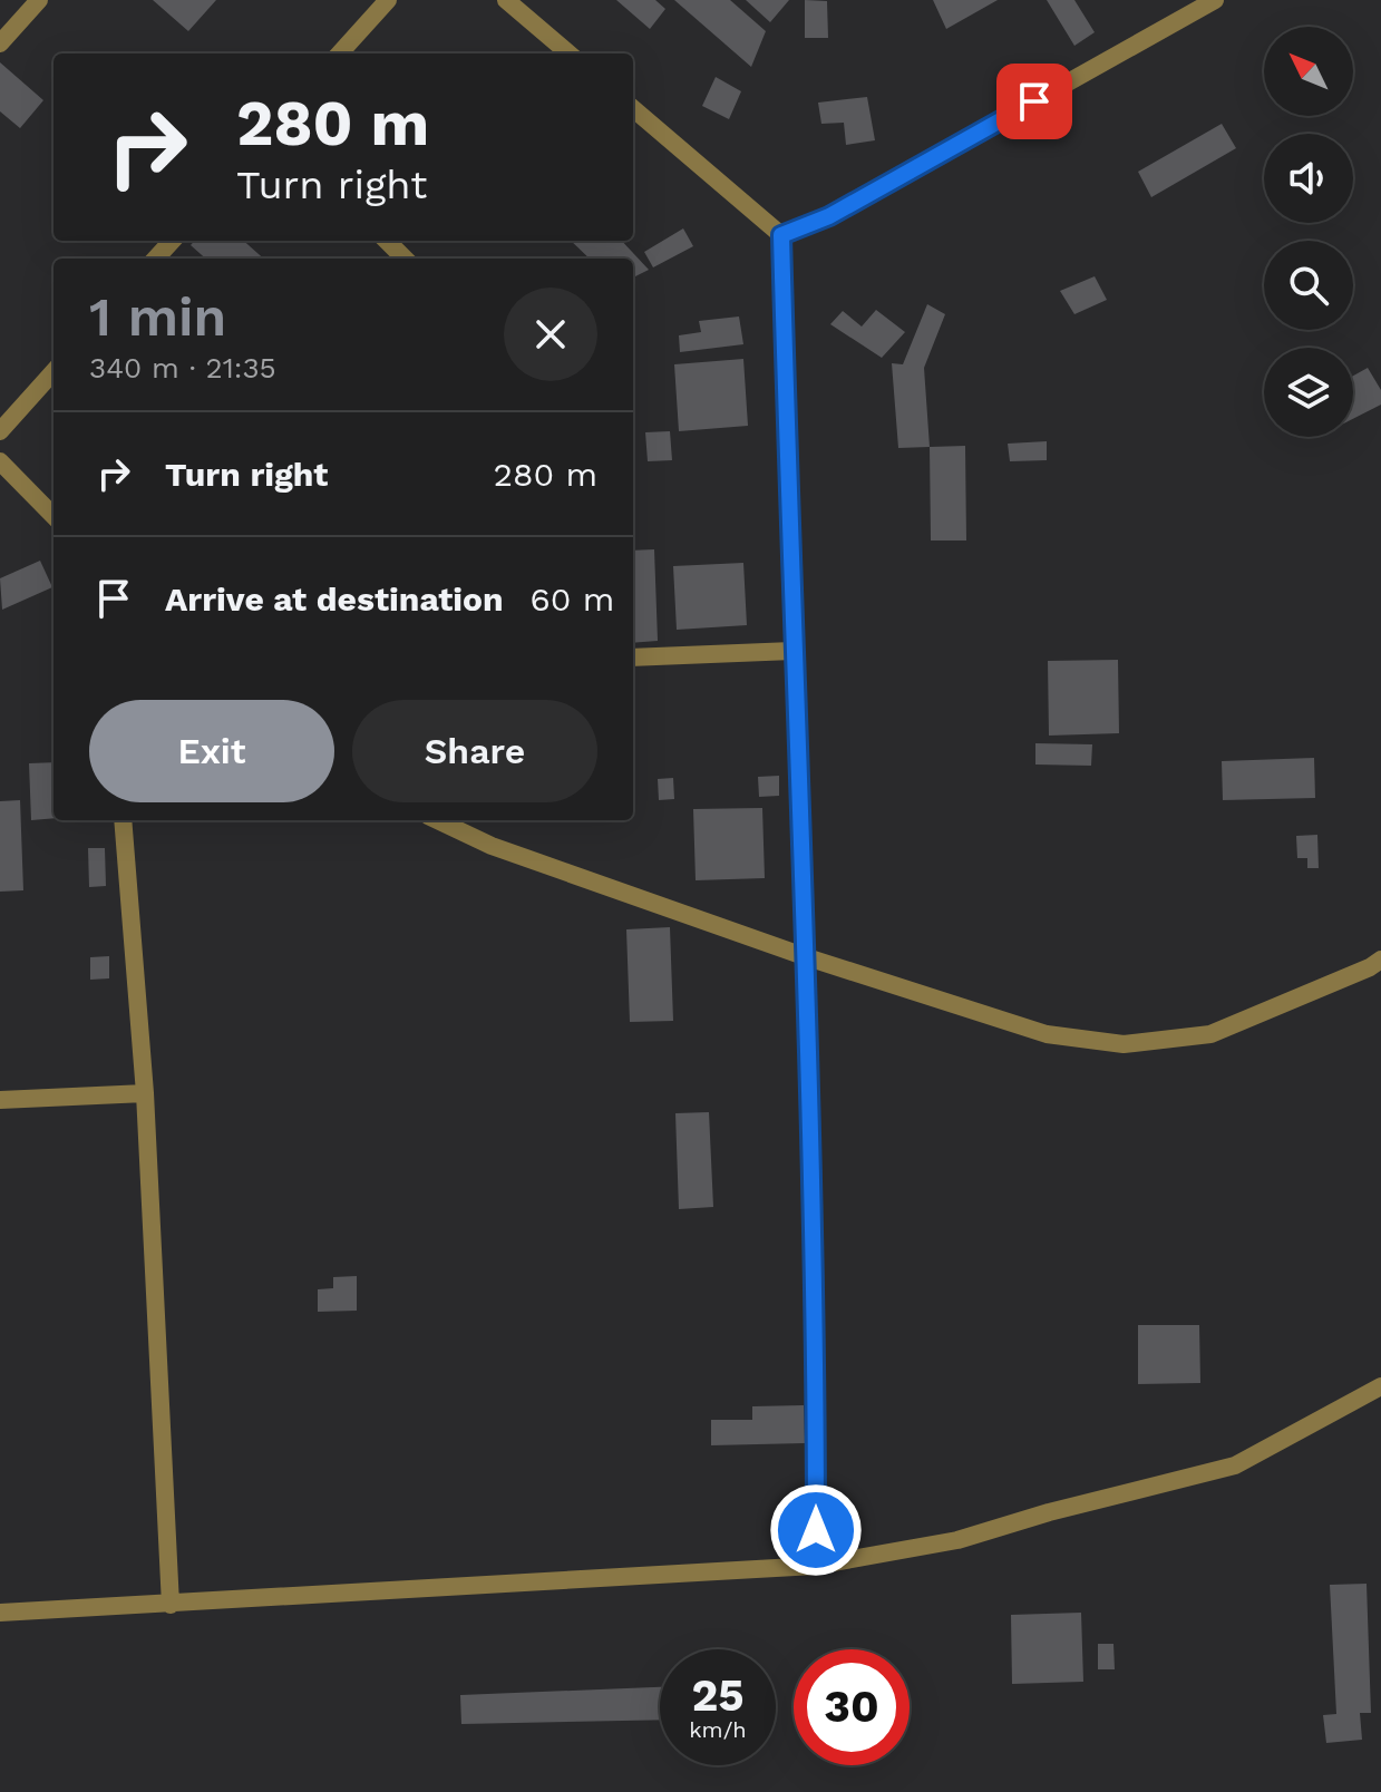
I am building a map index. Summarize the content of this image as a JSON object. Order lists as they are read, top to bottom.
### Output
{
  "north": "top left",
  "page": {
    "turn": ["280 m", "Turn right"],
    "heading": ["1 min", "340 m · 21:35"],
    "list": [
      {
        "name": "Turn right",
        "value": "280 m"
      },
      {
        "name": "Arrive at destination",
        "value": "60 m"
      }
    ],
    "buttons": ["Exit", "Share"],
    "speed": "25 km/h",
    "limit": "30"
  }
}
